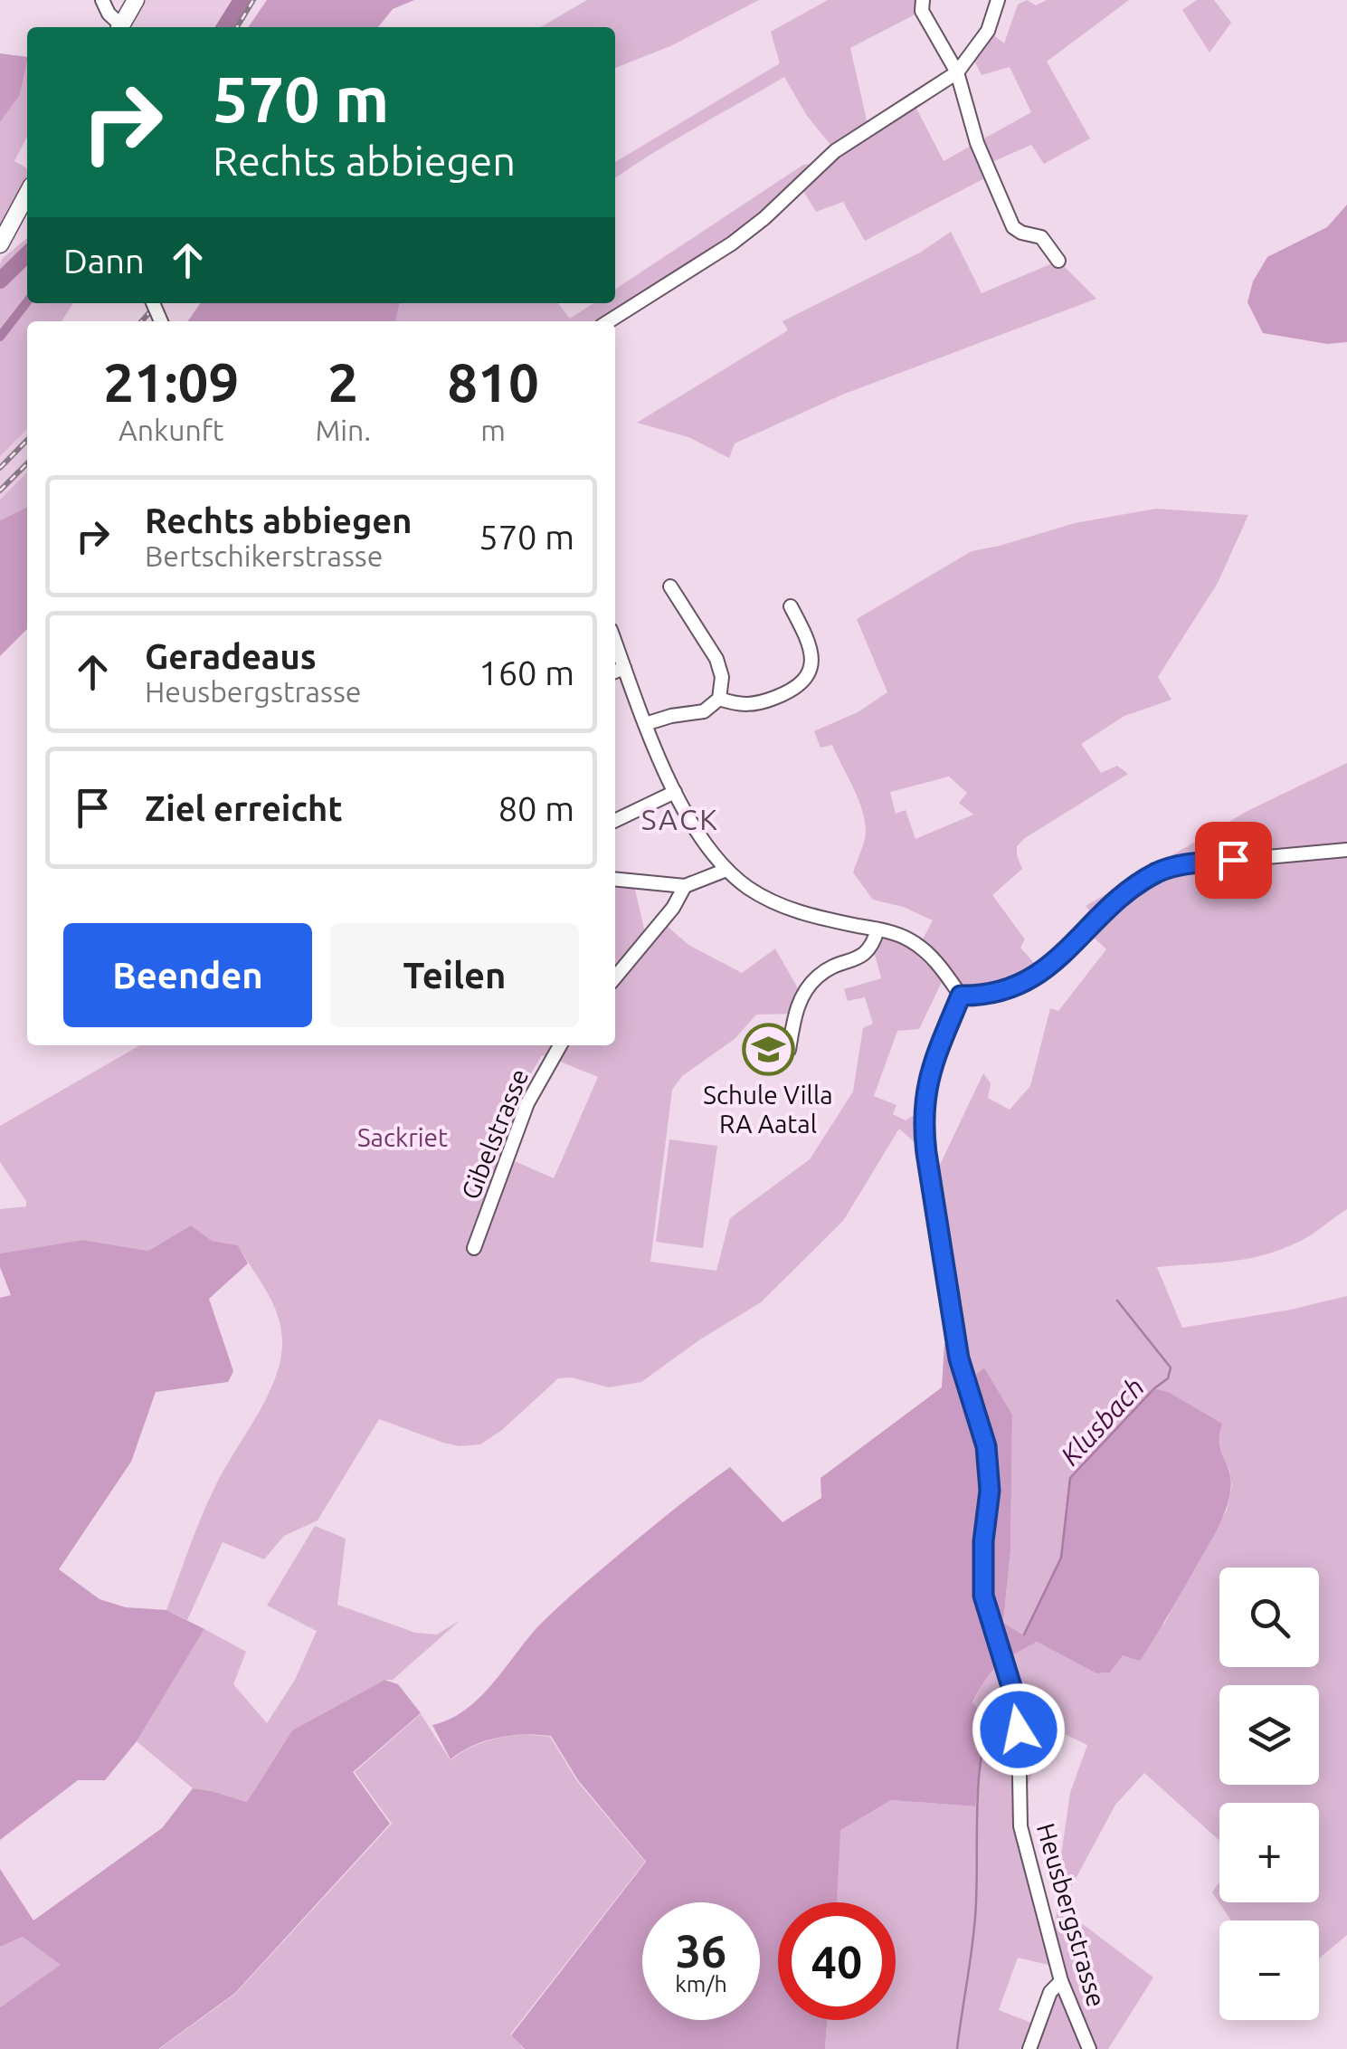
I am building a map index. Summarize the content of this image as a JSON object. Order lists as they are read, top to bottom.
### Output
{
  "streets": {
    "street": ["Gibelstrasse", "Heusbergstrasse"]
  },
  "districts": ["SACK"],
  "water": ["Klusbach"],
  "parks": ["Sackriet"],
  "places": {
    "school or university": ["Schule Villa RA Aatal"]
  },
  "page": {
    "turn": ["570 m", "Rechts abbiegen"],
    "then": "Dann",
    "eta": [
      "21:09",
      "Ankunft",
      "2",
      "Min.",
      "810",
      "m"
    ],
    "list": [
      {
        "name": "Rechts abbiegen",
        "note": "Bertschikerstrasse",
        "value": "570 m"
      },
      {
        "name": "Geradeaus",
        "note": "Heusbergstrasse",
        "value": "160 m"
      },
      {
        "name": "Ziel erreicht",
        "value": "80 m"
      }
    ],
    "buttons": ["Beenden", "Teilen"],
    "map_buttons": ["+", "−"],
    "speed": "36 km/h",
    "limit": "40"
  }
}
